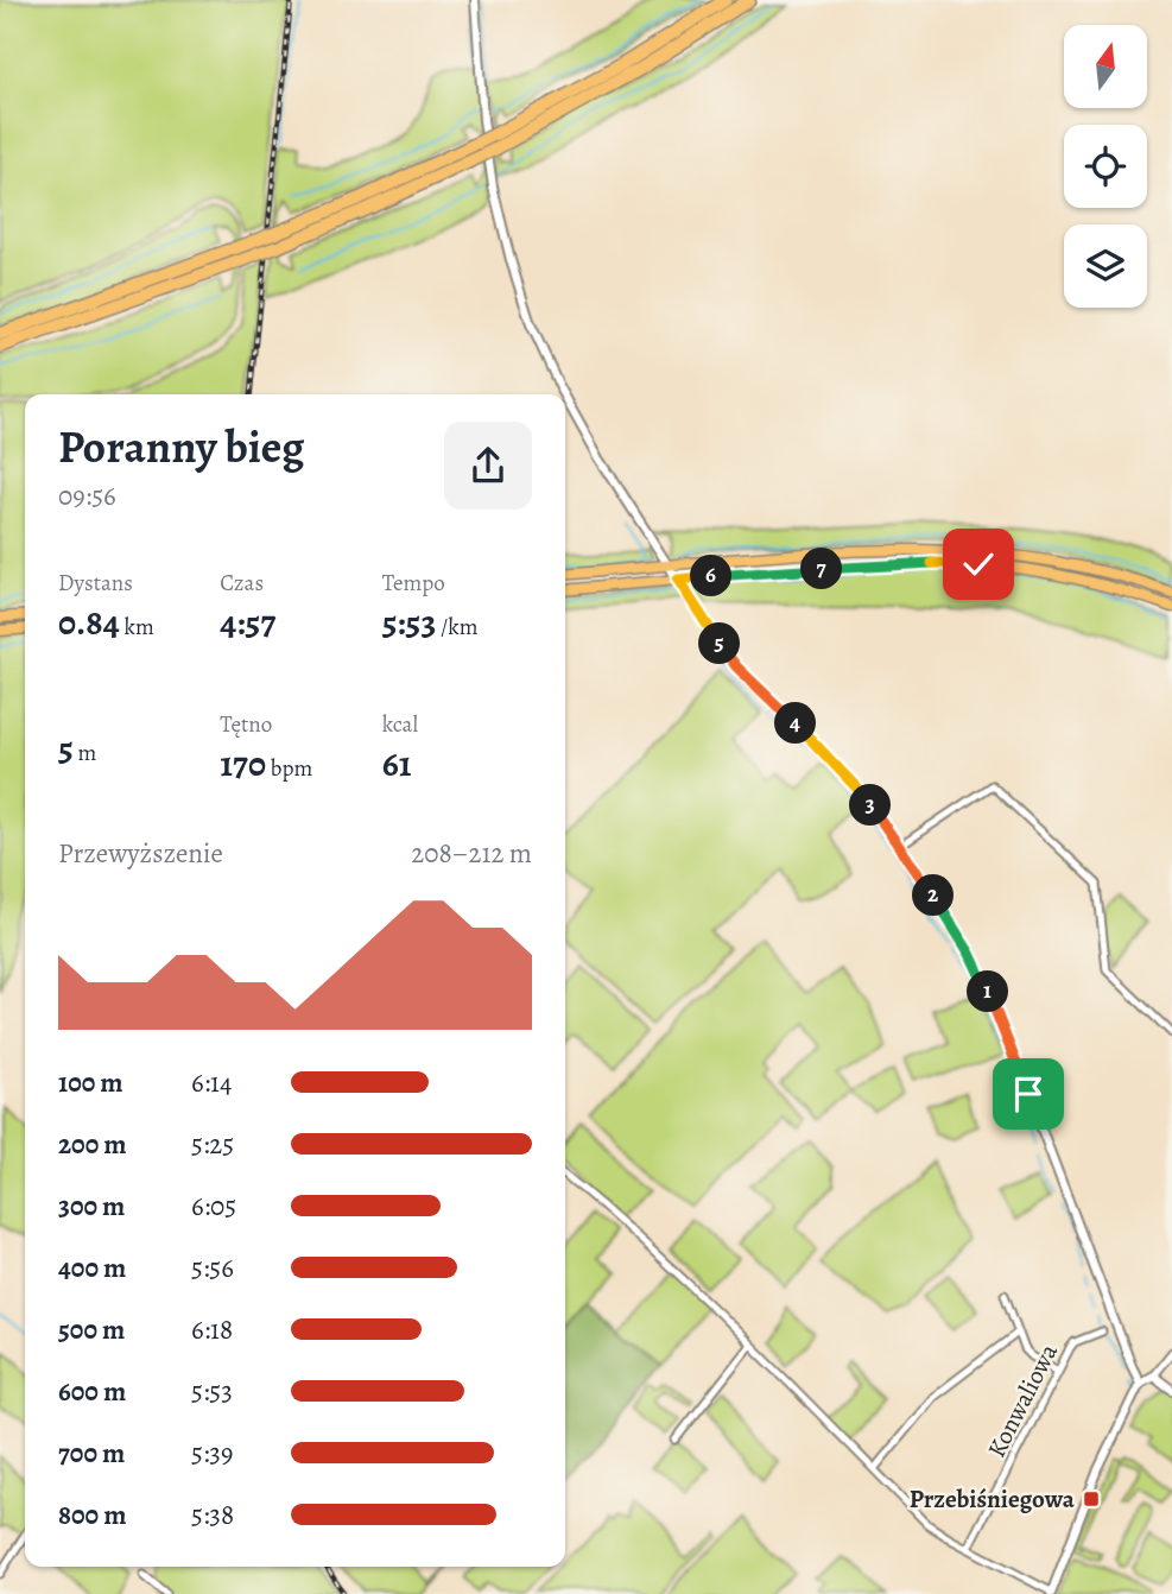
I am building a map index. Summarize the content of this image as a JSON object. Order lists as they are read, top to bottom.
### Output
{
  "streets": {
    "street": ["Konwaliowa"]
  },
  "places": {
    "transit": ["Przebiśniegowa"]
  },
  "north": "top",
  "page": {
    "heading": ["Poranny bieg", "09:56"],
    "stats": [
      ["Dystans", "0.84 km"],
      ["Czas", "4:57"],
      ["Tempo", "5:53 /km"],
      ["5 m"],
      ["Tętno", "170 bpm"],
      ["kcal", "61"]
    ],
    "pins": [
      "7",
      "6",
      "5",
      "4",
      "3",
      "2",
      "1"
    ],
    "chart": ["Przewyższenie", "208–212 m"],
    "list": [
      {
        "name": "100 m",
        "note": "6:14"
      },
      {
        "name": "200 m",
        "note": "5:25"
      },
      {
        "name": "300 m",
        "note": "6:05"
      },
      {
        "name": "400 m",
        "note": "5:56"
      },
      {
        "name": "500 m",
        "note": "6:18"
      },
      {
        "name": "600 m",
        "note": "5:53"
      },
      {
        "name": "700 m",
        "note": "5:39"
      },
      {
        "name": "800 m",
        "note": "5:38"
      }
    ]
  }
}
